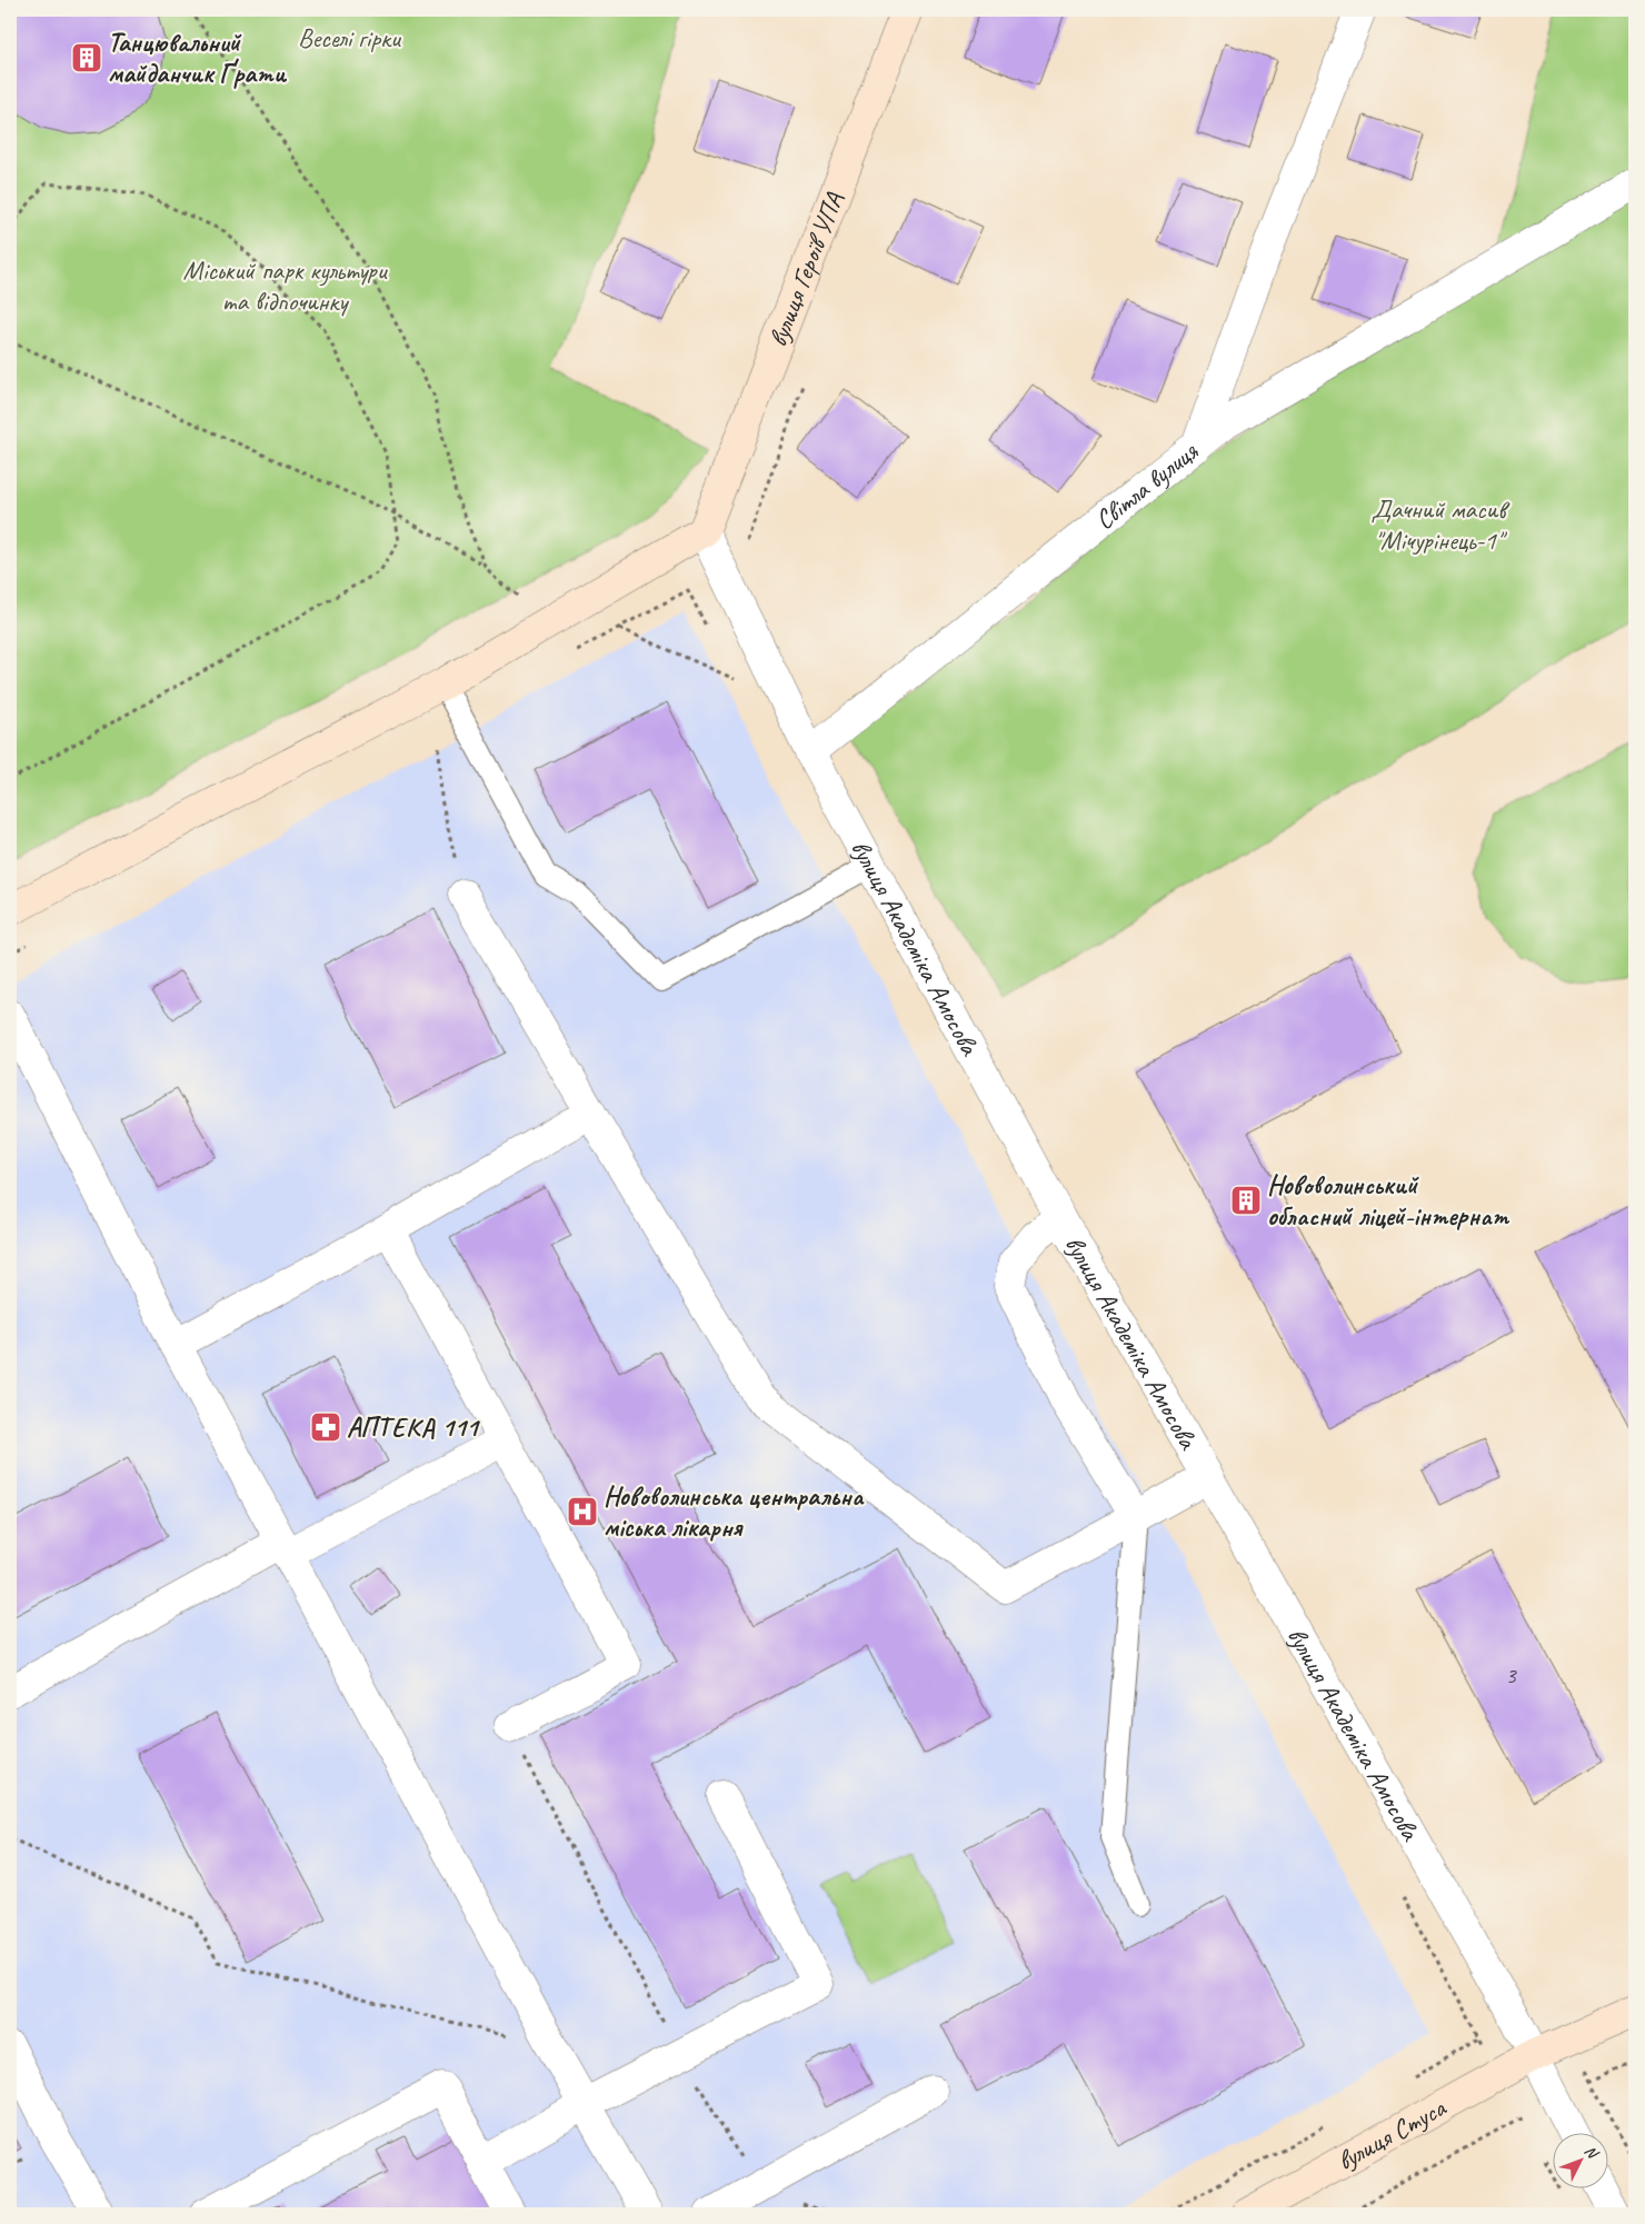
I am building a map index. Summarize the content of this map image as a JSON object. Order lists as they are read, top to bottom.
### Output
{
  "streets": {
    "street": [
      "вулиця Героїв УПА",
      "Світла вулиця",
      "вулиця Академіка Амосова",
      "вулиця Стуса"
    ]
  },
  "crossings": [
    ["вулиця Героїв УПА", "вулиця Академіка Амосова"],
    ["Світла вулиця", "вулиця Академіка Амосова"],
    ["вулиця Академіка Амосова", "вулиця Стуса"]
  ],
  "parks": ["Веселі гірки", "Міський парк культури та відпочинку", "Дачний масив \"Мічурінець-1\""],
  "places": {
    "building": ["Танцювальний майданчик Ґрати", "Нововолинський обласний ліцей-інтернат"],
    "pharmacy": ["АПТЕКА 111"],
    "hospital": ["Нововолинська центральна міська лікарня"]
  },
  "house_numbers": ["3"],
  "north": "top right"
}
